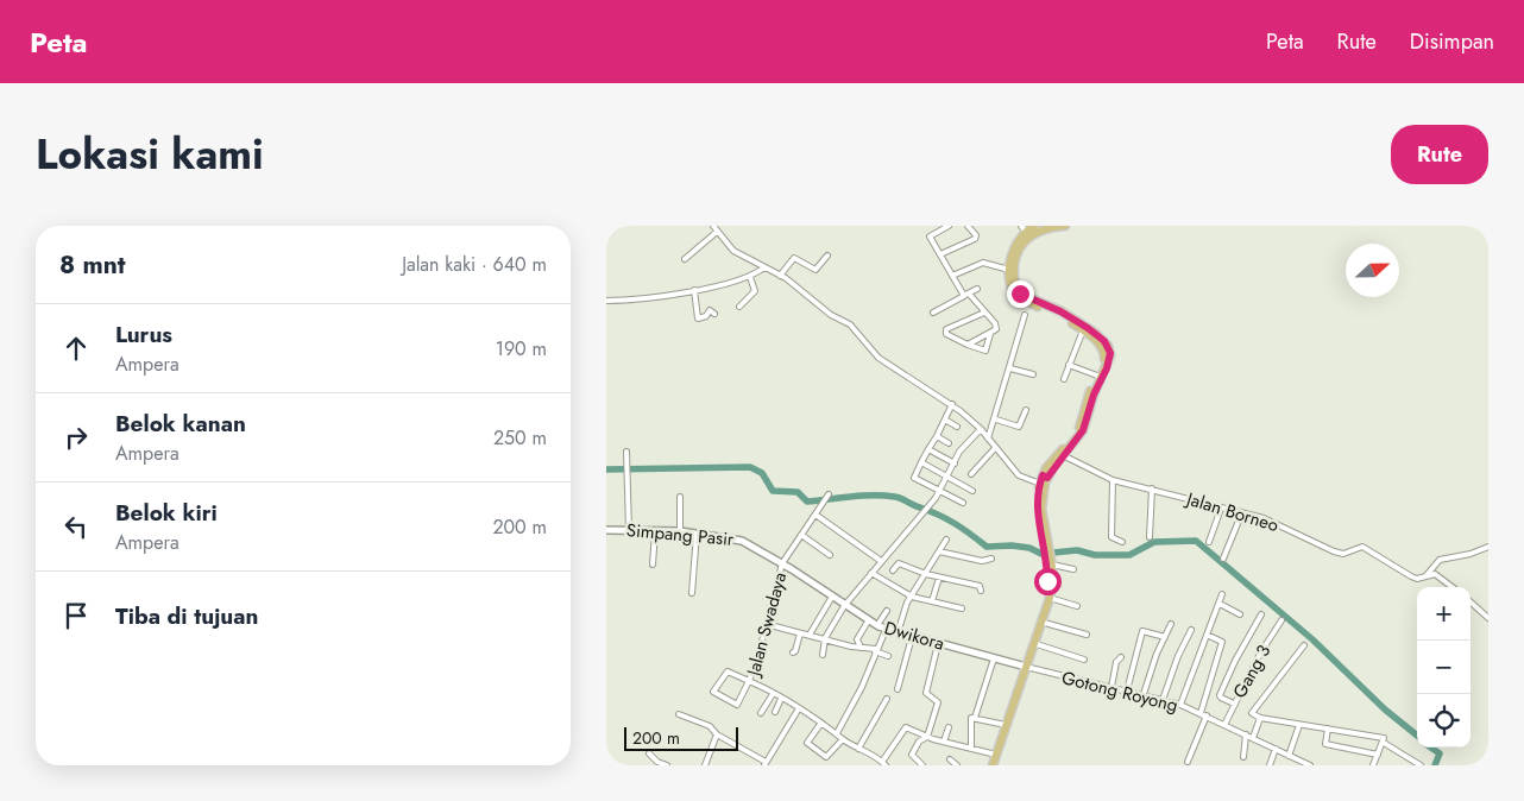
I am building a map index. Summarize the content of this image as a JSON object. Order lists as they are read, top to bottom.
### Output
{
  "streets": {
    "street": [
      "Jalan Borneo",
      "Simpang Pasir",
      "Jalan Swadaya",
      "Dwikora",
      "Gang 3",
      "Gotong Royong"
    ]
  },
  "crossings": [
    ["Simpang Pasir", "Jalan Swadaya"],
    ["Simpang Pasir", "Dwikora"],
    ["Jalan Swadaya", "Dwikora"],
    ["Dwikora", "Gotong Royong"],
    ["Gang 3", "Gotong Royong"]
  ],
  "scale_bar": "200 m",
  "north": "right",
  "page": {
    "header": "Peta",
    "nav": ["Peta", "Rute", "Disimpan"],
    "title": "Lokasi kami",
    "buttons": "Rute",
    "heading": ["8 mnt", "Jalan kaki · 640 m"],
    "list": [
      ["Lurus", "Ampera", "190 m"],
      ["Belok kanan", "Ampera", "250 m"],
      ["Belok kiri", "Ampera", "200 m"],
      "Tiba di tujuan"
    ],
    "map_buttons": ["+", "−"],
    "scale": "200 m"
  }
}
